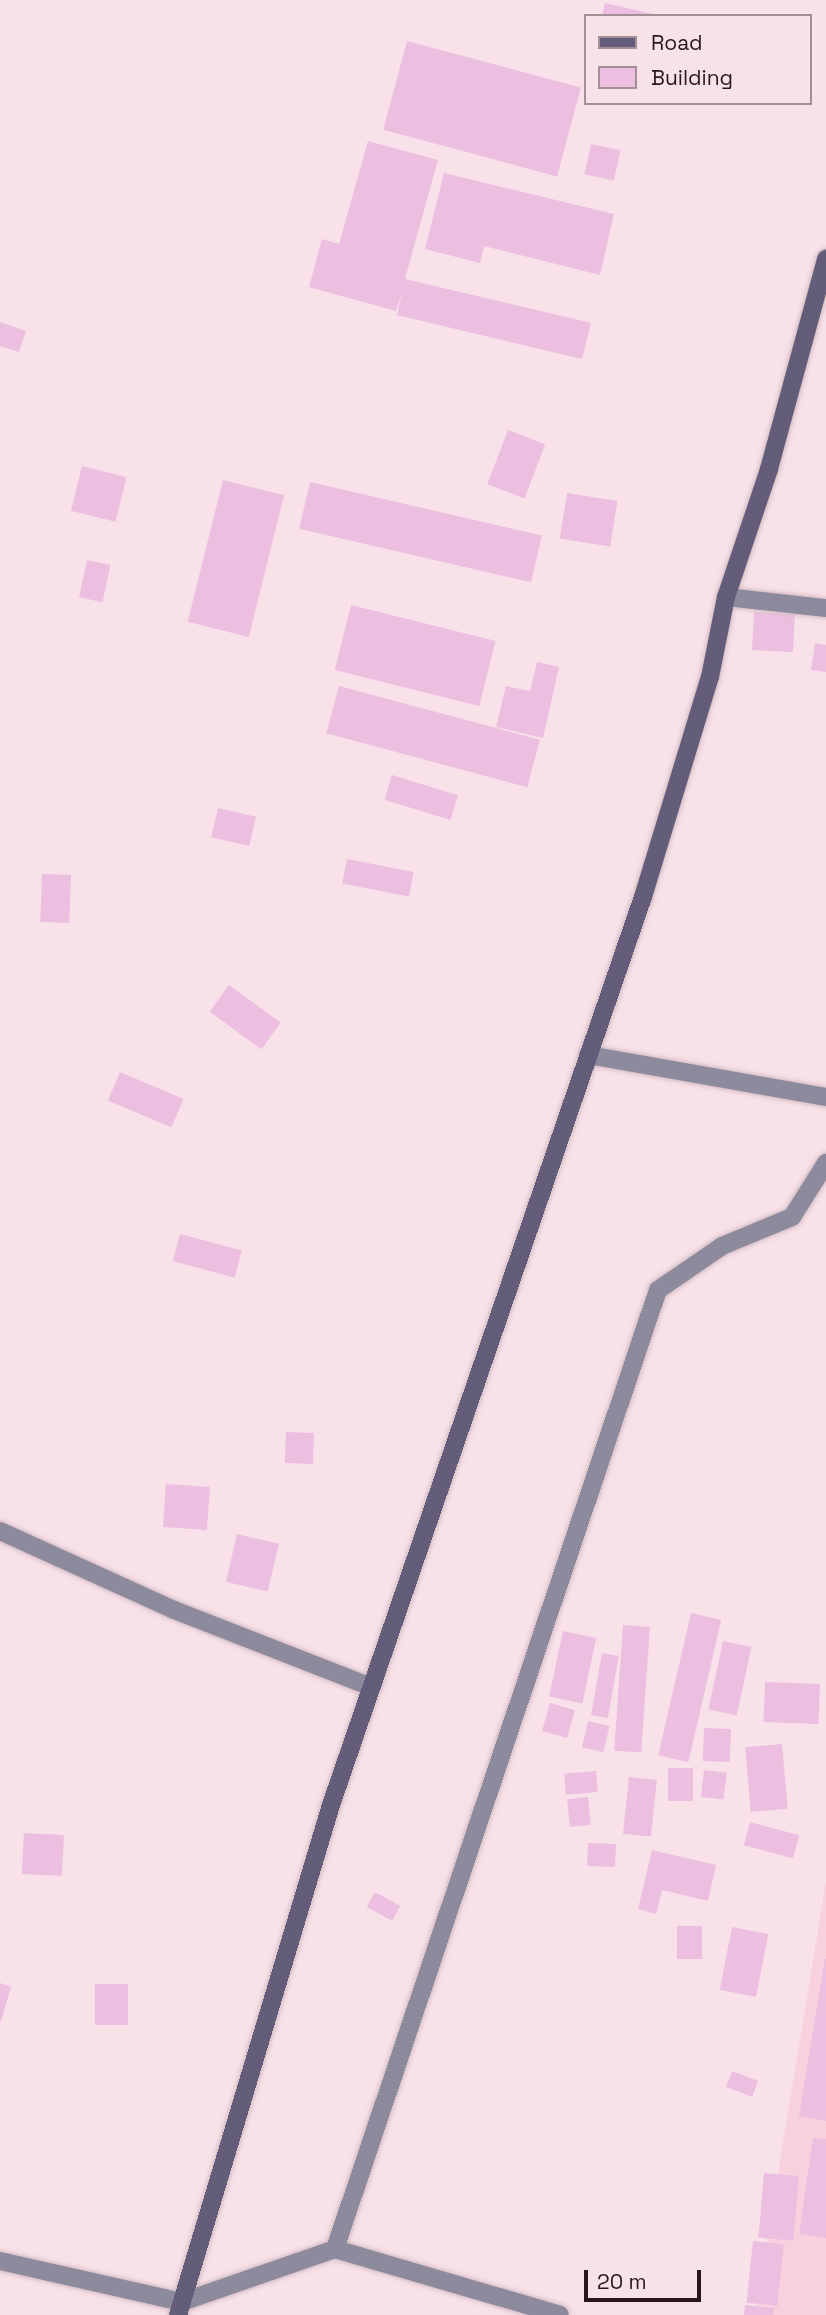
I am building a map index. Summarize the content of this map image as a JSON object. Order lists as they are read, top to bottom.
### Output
{
  "legend": ["Road", "Building"],
  "scale_bar": "20 m"
}
